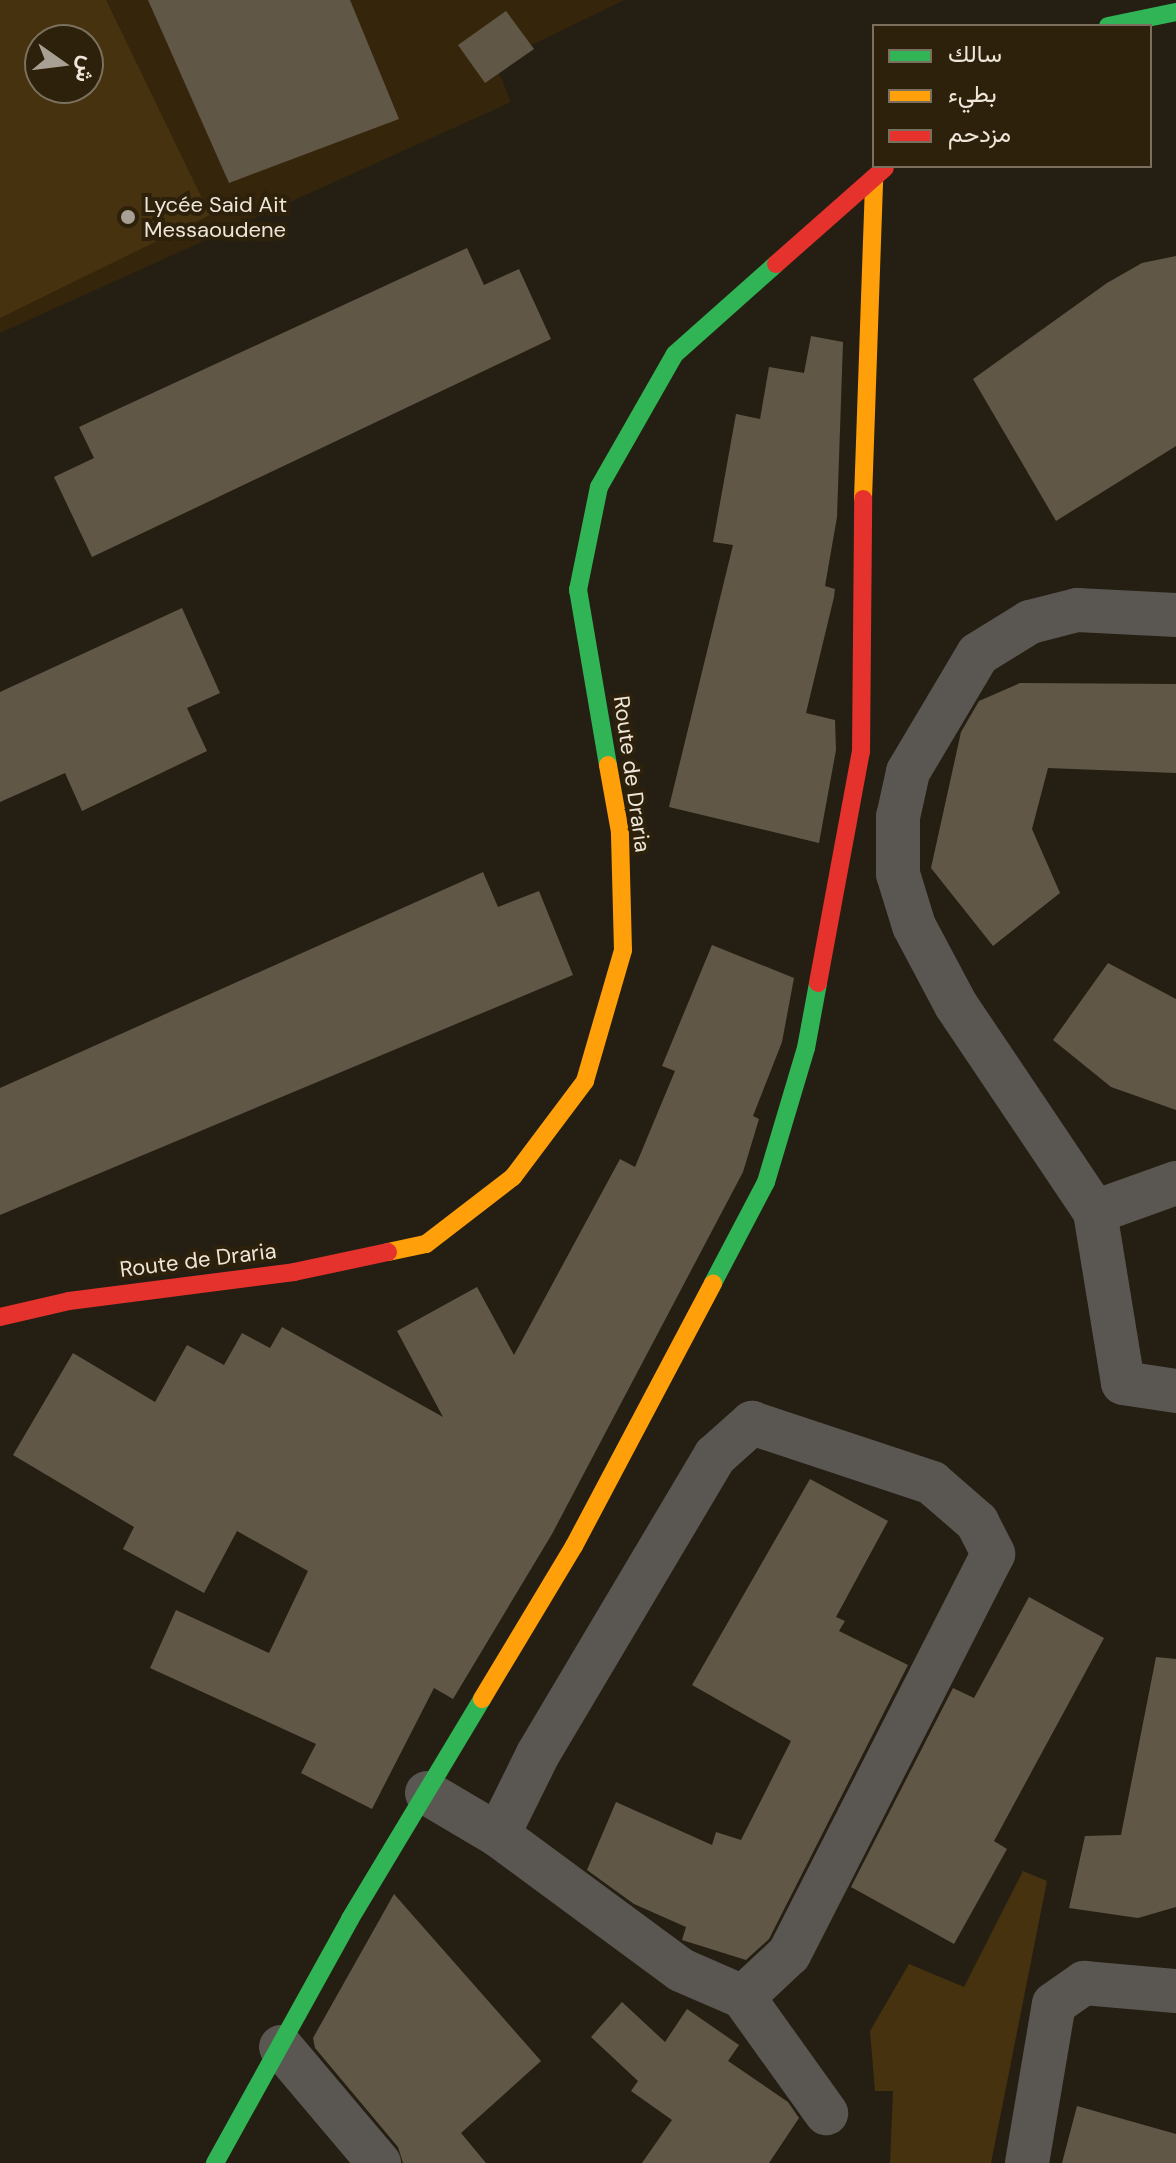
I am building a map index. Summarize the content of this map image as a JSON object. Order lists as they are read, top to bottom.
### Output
{
  "streets": {
    "street": ["Route de Draria"]
  },
  "places": ["Lycée Said Ait Messaoudene"],
  "legend": ["سالك", "بطيء", "مزدحم"],
  "north": "right"
}
